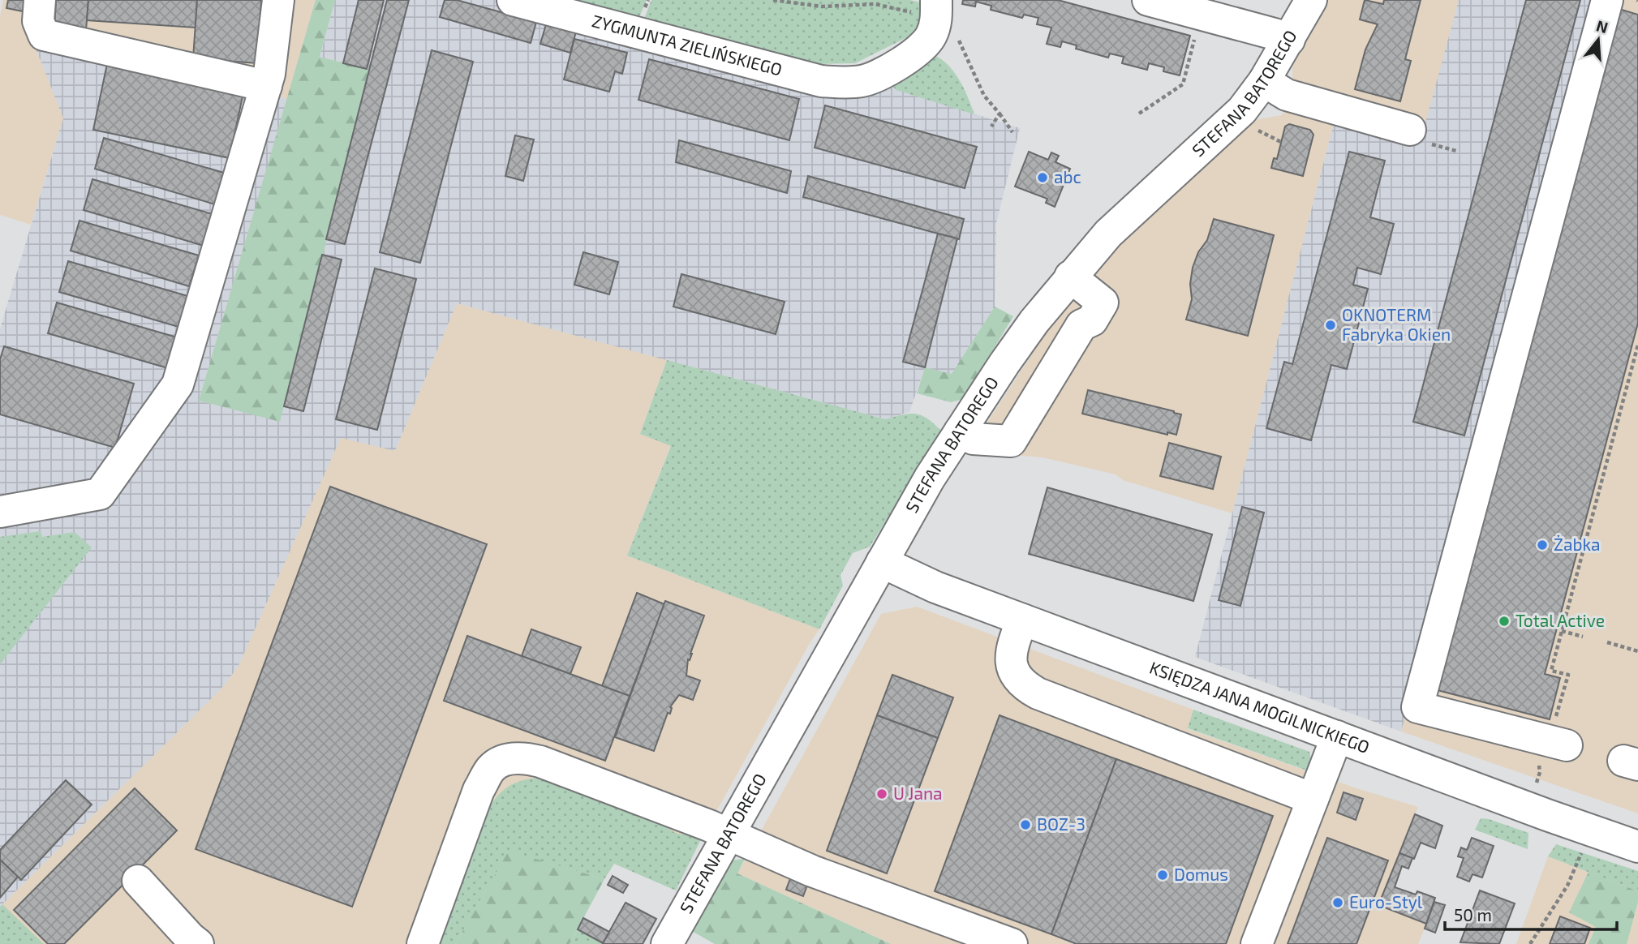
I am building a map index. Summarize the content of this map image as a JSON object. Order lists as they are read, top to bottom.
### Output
{
  "streets": {
    "street": ["ZYGMUNTA ZIELIŃSKIEGO", "STEFANA BATOREGO", "KSIĘDZA JANA MOGILNICKIEGO"]
  },
  "crossings": [
    ["STEFANA BATOREGO", "KSIĘDZA JANA MOGILNICKIEGO"]
  ],
  "places": [
    "abc",
    "OKNOTERM Fabryka Okien",
    "Żabka",
    "Total Active",
    "U Jana",
    "BOZ-3",
    "Domus",
    "Euro-Styl"
  ],
  "scale_bar": "50 m",
  "north": "top"
}
